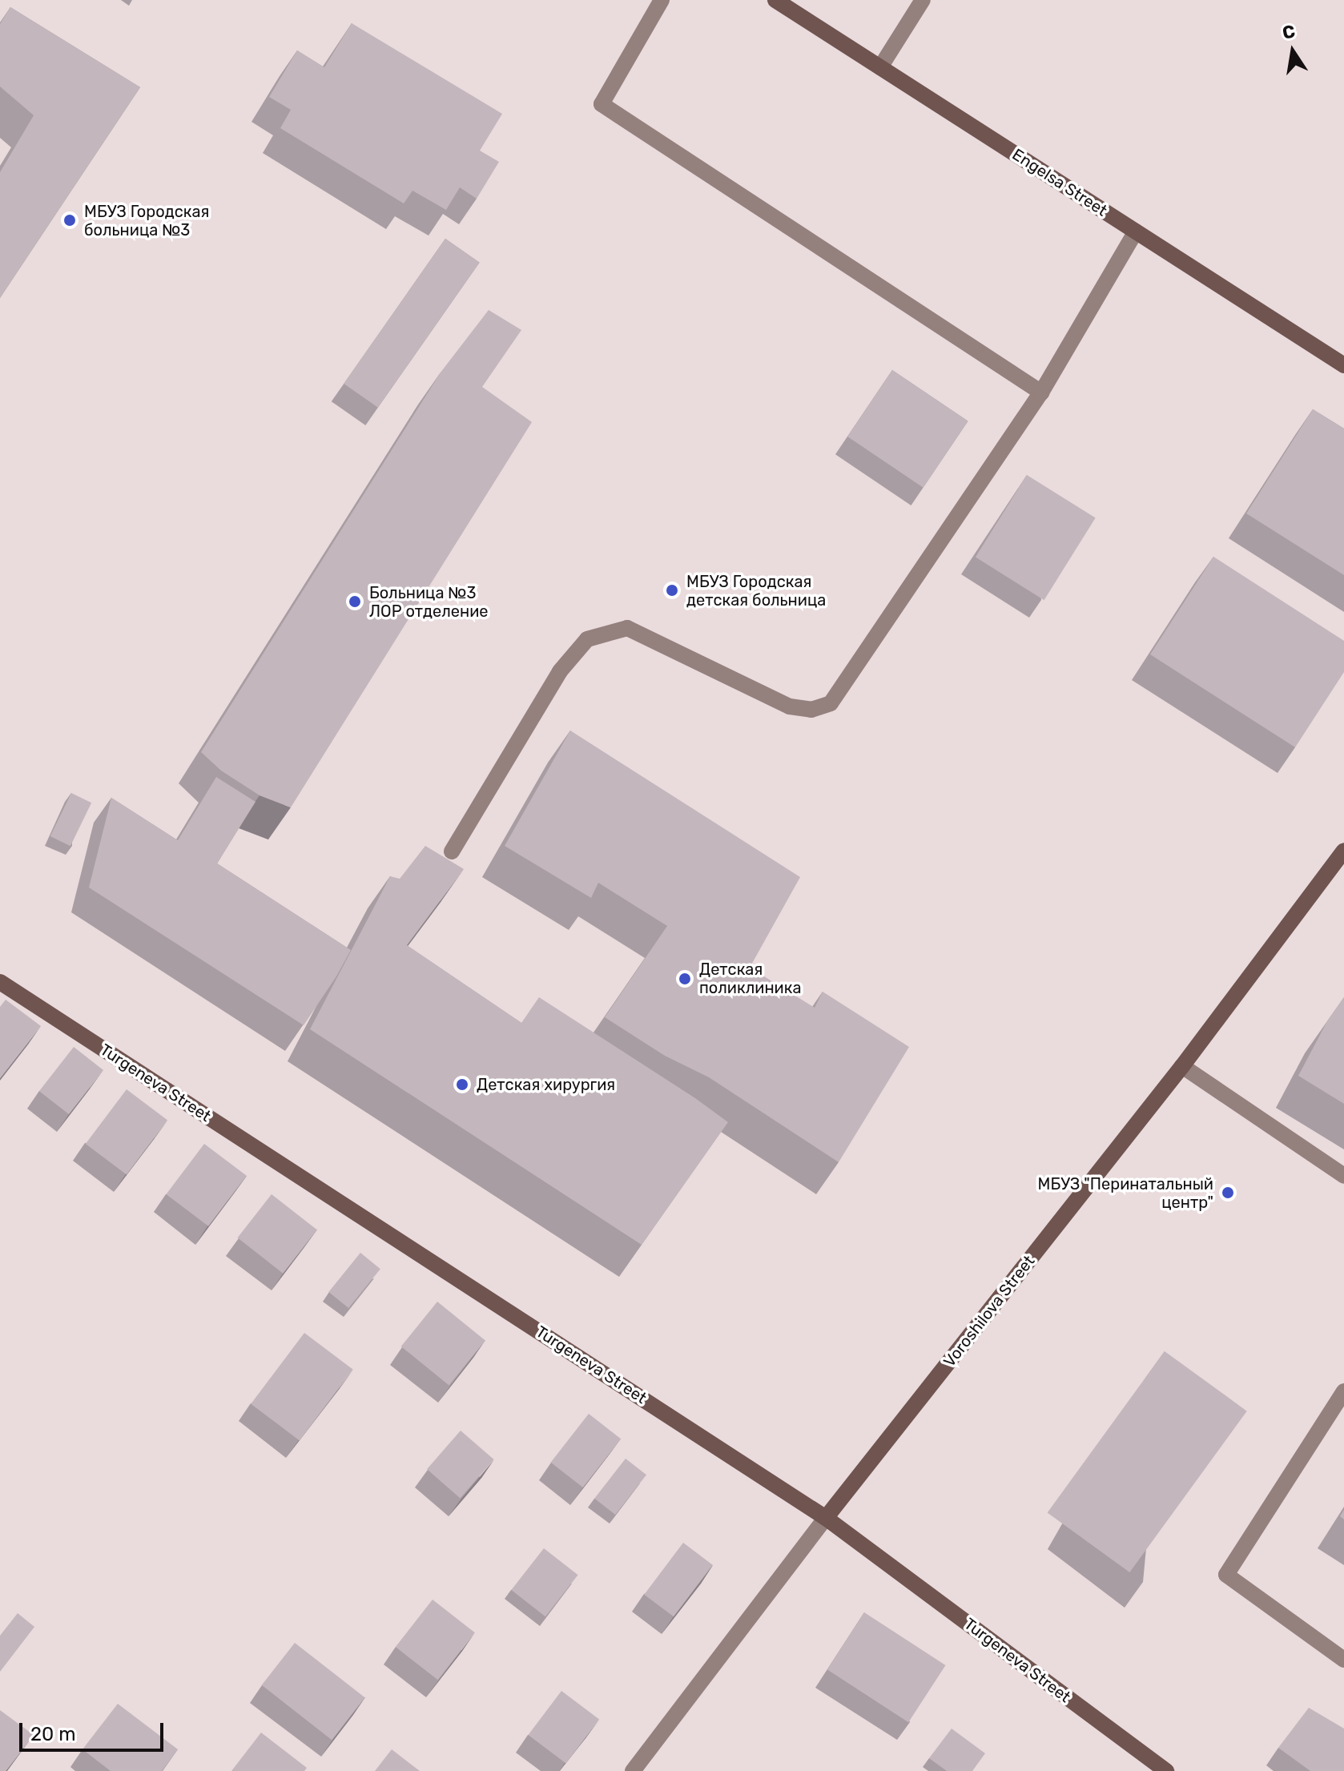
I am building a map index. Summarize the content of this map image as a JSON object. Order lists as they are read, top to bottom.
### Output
{
  "streets": {
    "street": ["Engelsa Street", "Turgeneva Street", "Voroshilova Street"]
  },
  "crossings": [
    ["Turgeneva Street", "Voroshilova Street"]
  ],
  "places": [
    "МБУЗ Городская больница №3",
    "МБУЗ Городская детская больница",
    "Больница №3 ЛОР отделение",
    "Детская поликлиника",
    "Детская хирургия",
    "МБУЗ \"Перинатальный центр\""
  ],
  "scale_bar": "20 m",
  "north": "top"
}
